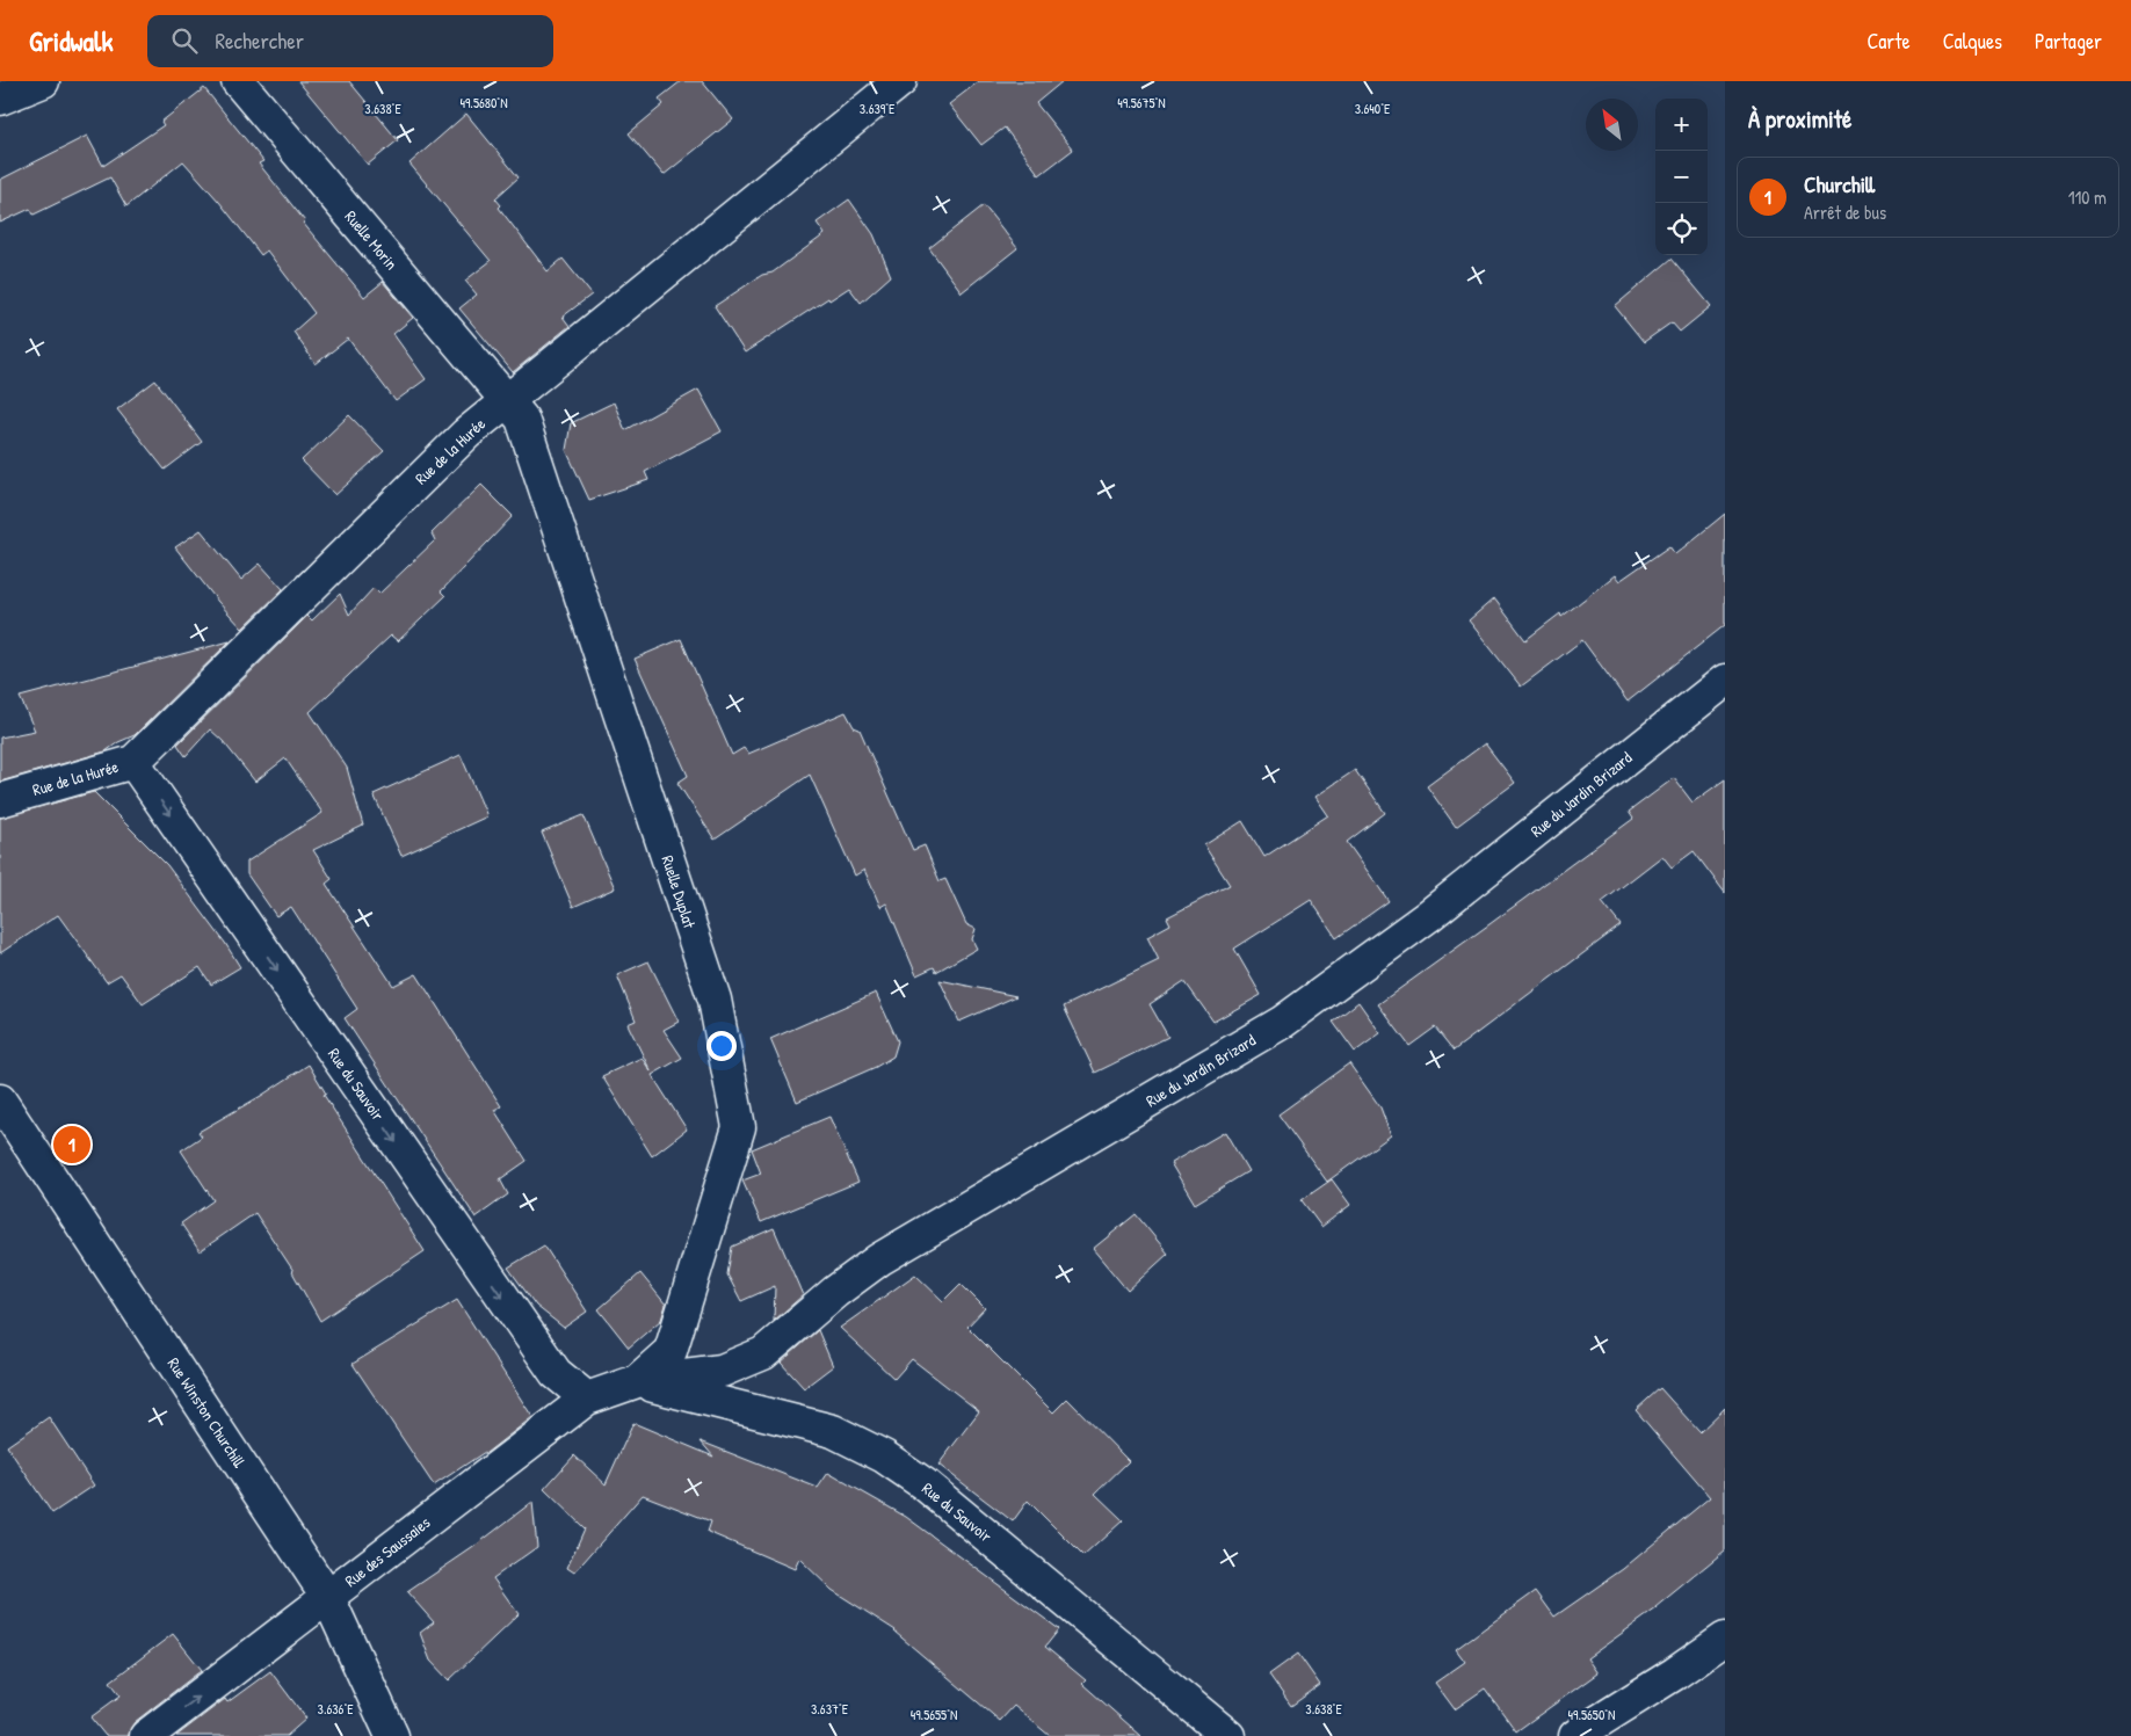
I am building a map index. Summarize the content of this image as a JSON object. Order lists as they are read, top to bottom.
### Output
{
  "streets": {
    "street": [
      "Ruelle Morin",
      "Rue de la Hurée",
      "Rue du Jardin Brizard",
      "Ruelle Duplat",
      "Rue du Sauvoir",
      "Rue Winston Churchill",
      "Rue des Saussaies"
    ]
  },
  "crossings": [
    ["Ruelle Morin", "Rue de la Hurée"],
    ["Ruelle Morin", "Ruelle Duplat"],
    ["Rue de la Hurée", "Ruelle Duplat"],
    ["Rue de la Hurée", "Rue du Sauvoir"],
    ["Rue du Jardin Brizard", "Ruelle Duplat"],
    ["Rue du Jardin Brizard", "Rue du Sauvoir"],
    ["Rue du Jardin Brizard", "Rue des Saussaies"],
    ["Ruelle Duplat", "Rue du Sauvoir"],
    ["Ruelle Duplat", "Rue des Saussaies"],
    ["Rue du Sauvoir", "Rue des Saussaies"],
    ["Rue Winston Churchill", "Rue des Saussaies"]
  ],
  "one_way": ["Rue du Sauvoir", "Rue des Saussaies"],
  "north": "top left",
  "page": {
    "header": "Gridwalk",
    "search": "Rechercher",
    "nav": ["Carte", "Calques", "Partager"],
    "heading": "À proximité",
    "map_buttons": ["+", "−"],
    "list": [
      {
        "mark": "1",
        "name": "Churchill",
        "note": "Arrêt de bus",
        "value": "110 m"
      }
    ],
    "pins": "1"
  },
  "coordinates": [
    "49.5675°N",
    "49.5680°N",
    "3.638°E",
    "3.639°E",
    "3.640°E",
    "3.636°E",
    "3.637°E",
    "49.5655°N",
    "49.5650°N"
  ]
}
